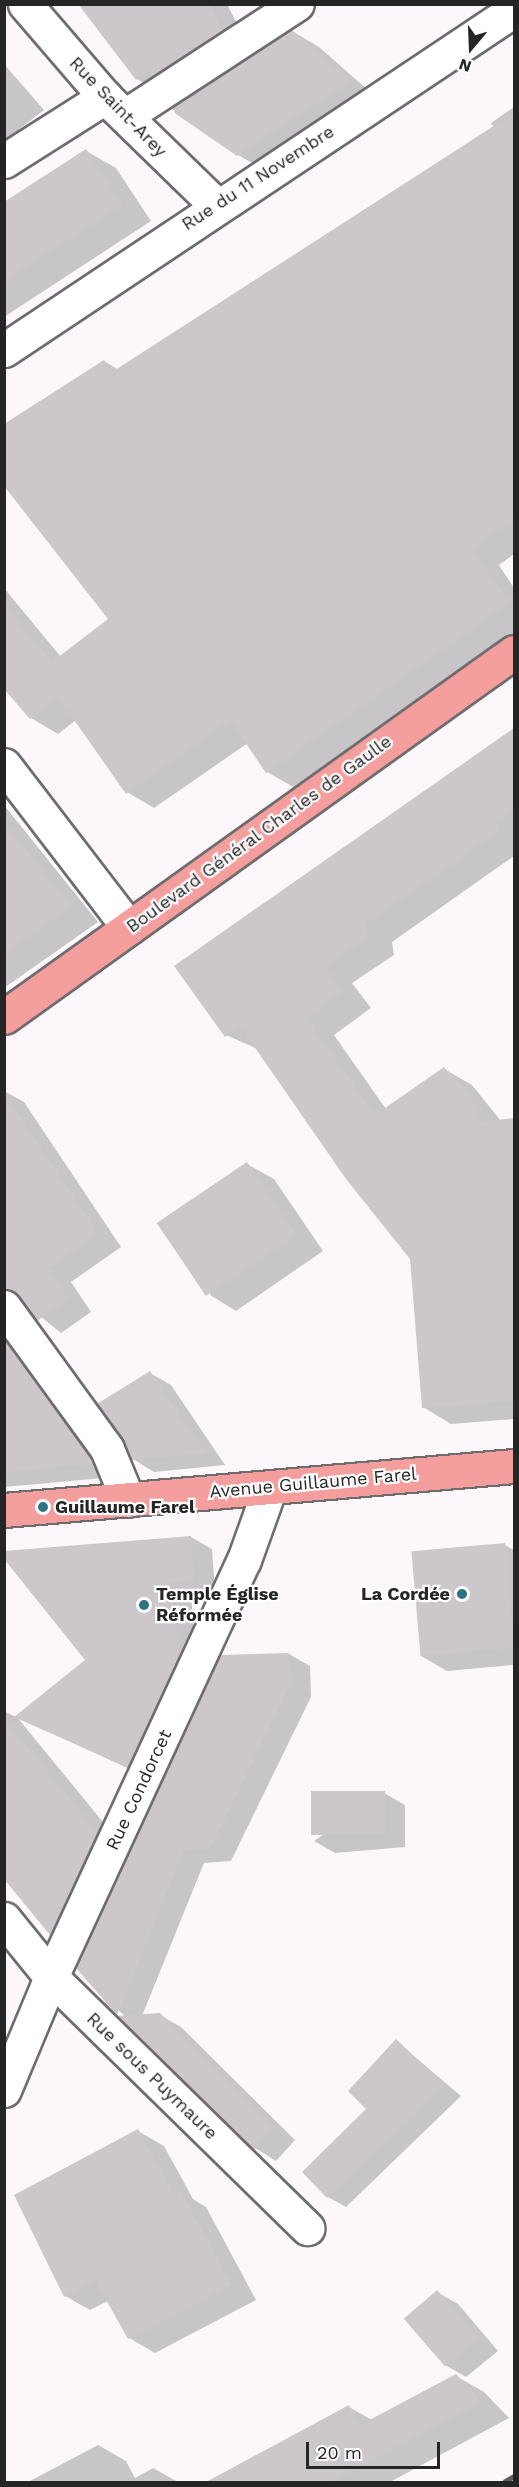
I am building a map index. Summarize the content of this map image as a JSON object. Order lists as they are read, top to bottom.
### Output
{
  "streets": {
    "main road": ["Boulevard Général Charles de Gaulle", "Avenue Guillaume Farel"],
    "street": [
      "Rue Saint-Arey",
      "Rue du 11 Novembre",
      "Rue Condorcet",
      "Rue sous Puymaure"
    ]
  },
  "crossings": [
    ["Rue Saint-Arey", "Rue du 11 Novembre"],
    ["Avenue Guillaume Farel", "Rue Condorcet"],
    ["Rue Condorcet", "Rue sous Puymaure"]
  ],
  "places": ["Guillaume Farel", "La Cordée", "Temple Église Réformée"],
  "scale_bar": "20 m",
  "north": "bottom"
}
